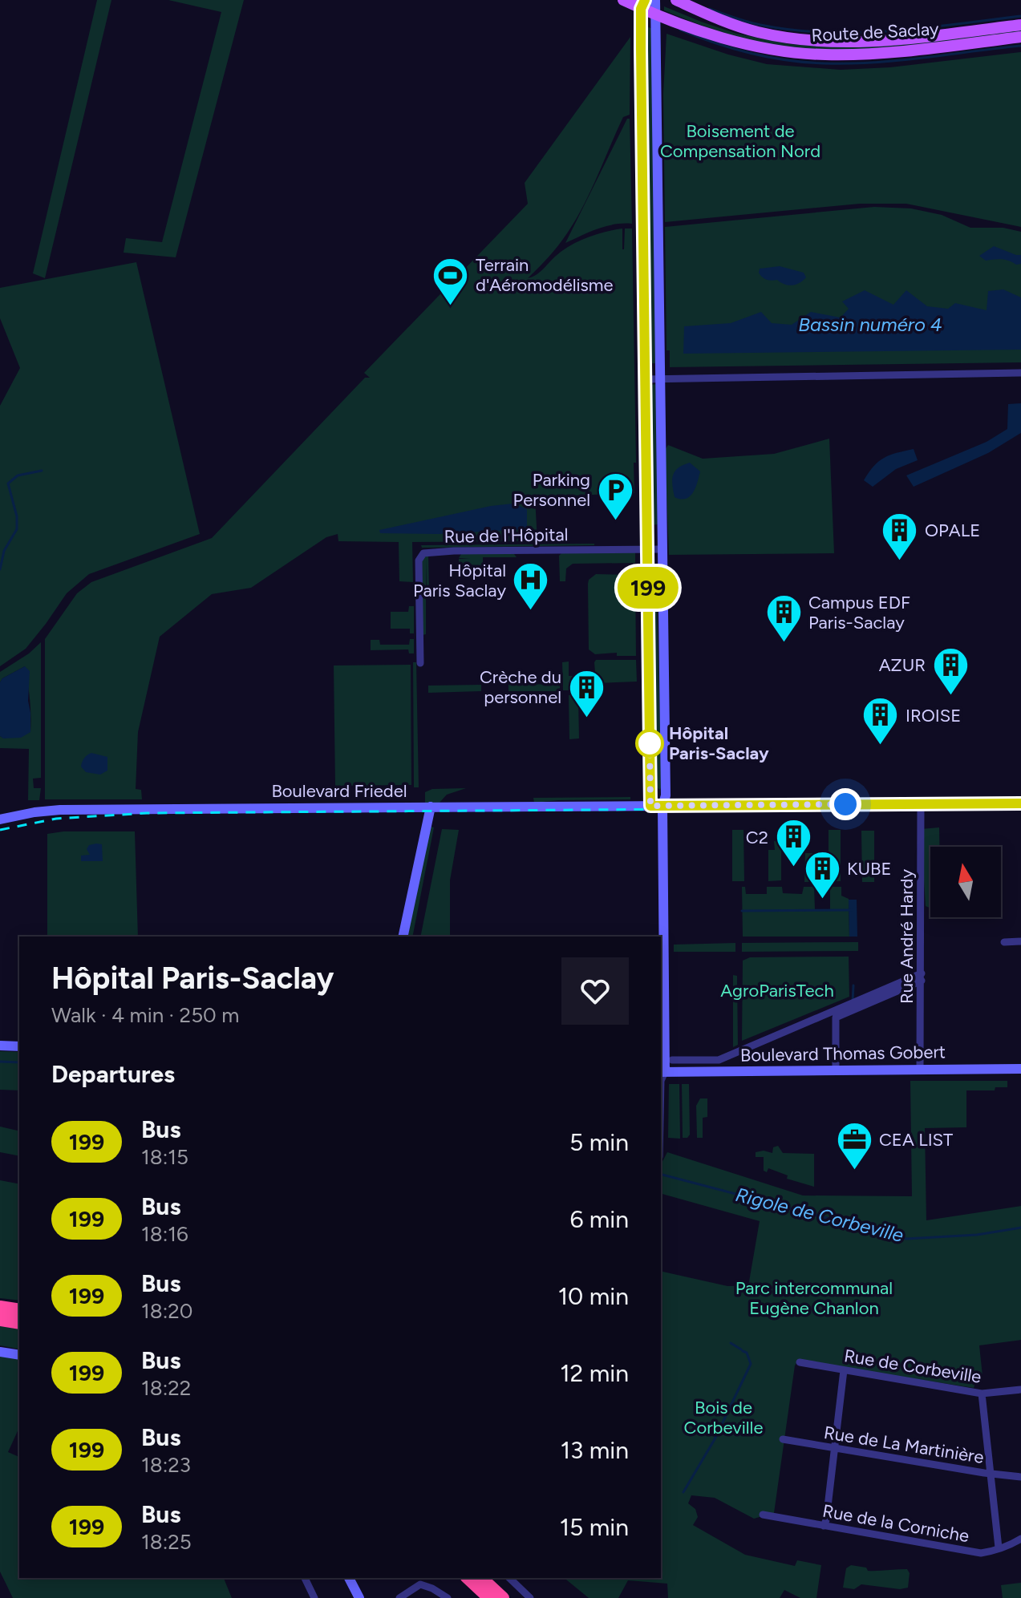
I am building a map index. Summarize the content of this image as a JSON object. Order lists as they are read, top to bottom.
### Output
{
  "streets": {
    "main road": ["Route de Saclay"],
    "street": [
      "Rue de l'Hôpital",
      "Boulevard Friedel",
      "Rue André Hardy",
      "Boulevard Thomas Gobert",
      "Rue de Corbeville",
      "Rue de La Martinière",
      "Rue de la Corniche"
    ]
  },
  "crossings": [
    ["Boulevard Friedel", "Rue André Hardy"],
    ["Rue André Hardy", "Boulevard Thomas Gobert"]
  ],
  "water": ["Bassin numéro 4", "Rigole de Corbeville"],
  "parks": [
    "Boisement de Compensation Nord",
    "AgroParisTech",
    "Parc intercommunal Eugène Chanlon",
    "Bois de Corbeville"
  ],
  "places": {
    "sports": ["Terrain d'Aéromodélisme"],
    "parking": ["Parking Personnel"],
    "building": [
      "OPALE",
      "Campus EDF Paris-Saclay",
      "AZUR",
      "Crèche du personnel",
      "IROISE",
      "C2",
      "KUBE"
    ],
    "hospital": ["Hôpital Paris Saclay"],
    "other": ["Hôpital Paris-Saclay"],
    "office": ["CEA LIST"]
  },
  "lines": ["bus line 199"],
  "north": "top",
  "page": {
    "on_map": "199",
    "heading": [
      ["Hôpital Paris-Saclay", "Walk · 4 min · 250 m"],
      "Departures"
    ],
    "list": [
      {
        "mark": "199",
        "name": "Bus",
        "note": "18:15",
        "value": "5 min"
      },
      {
        "mark": "199",
        "name": "Bus",
        "note": "18:16",
        "value": "6 min"
      },
      {
        "mark": "199",
        "name": "Bus",
        "note": "18:20",
        "value": "10 min"
      },
      {
        "mark": "199",
        "name": "Bus",
        "note": "18:22",
        "value": "12 min"
      },
      {
        "mark": "199",
        "name": "Bus",
        "note": "18:23",
        "value": "13 min"
      },
      {
        "mark": "199",
        "name": "Bus",
        "note": "18:25",
        "value": "15 min"
      }
    ]
  }
}
